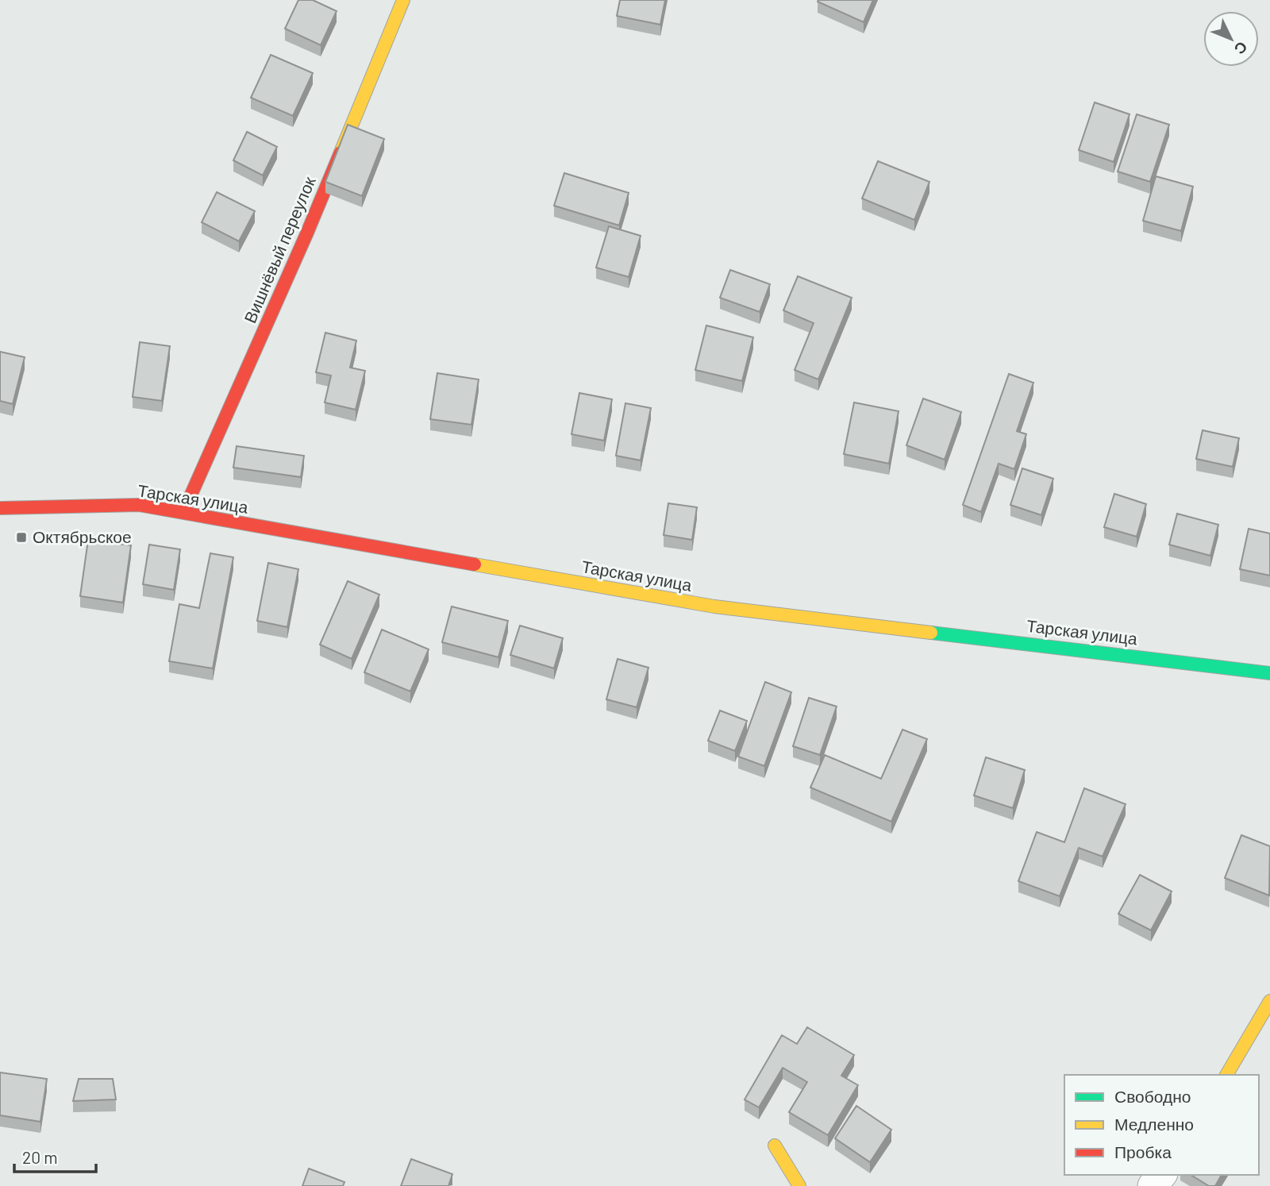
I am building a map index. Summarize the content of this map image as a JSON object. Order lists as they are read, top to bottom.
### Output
{
  "streets": {
    "street": ["Вишнёвый переулок", "Тарская улица"]
  },
  "crossings": [
    ["Вишнёвый переулок", "Тарская улица"]
  ],
  "places": {
    "transit": ["Октябрьское"]
  },
  "legend": ["Свободно", "Медленно", "Пробка"],
  "scale_bar": "20 m",
  "north": "bottom right"
}
